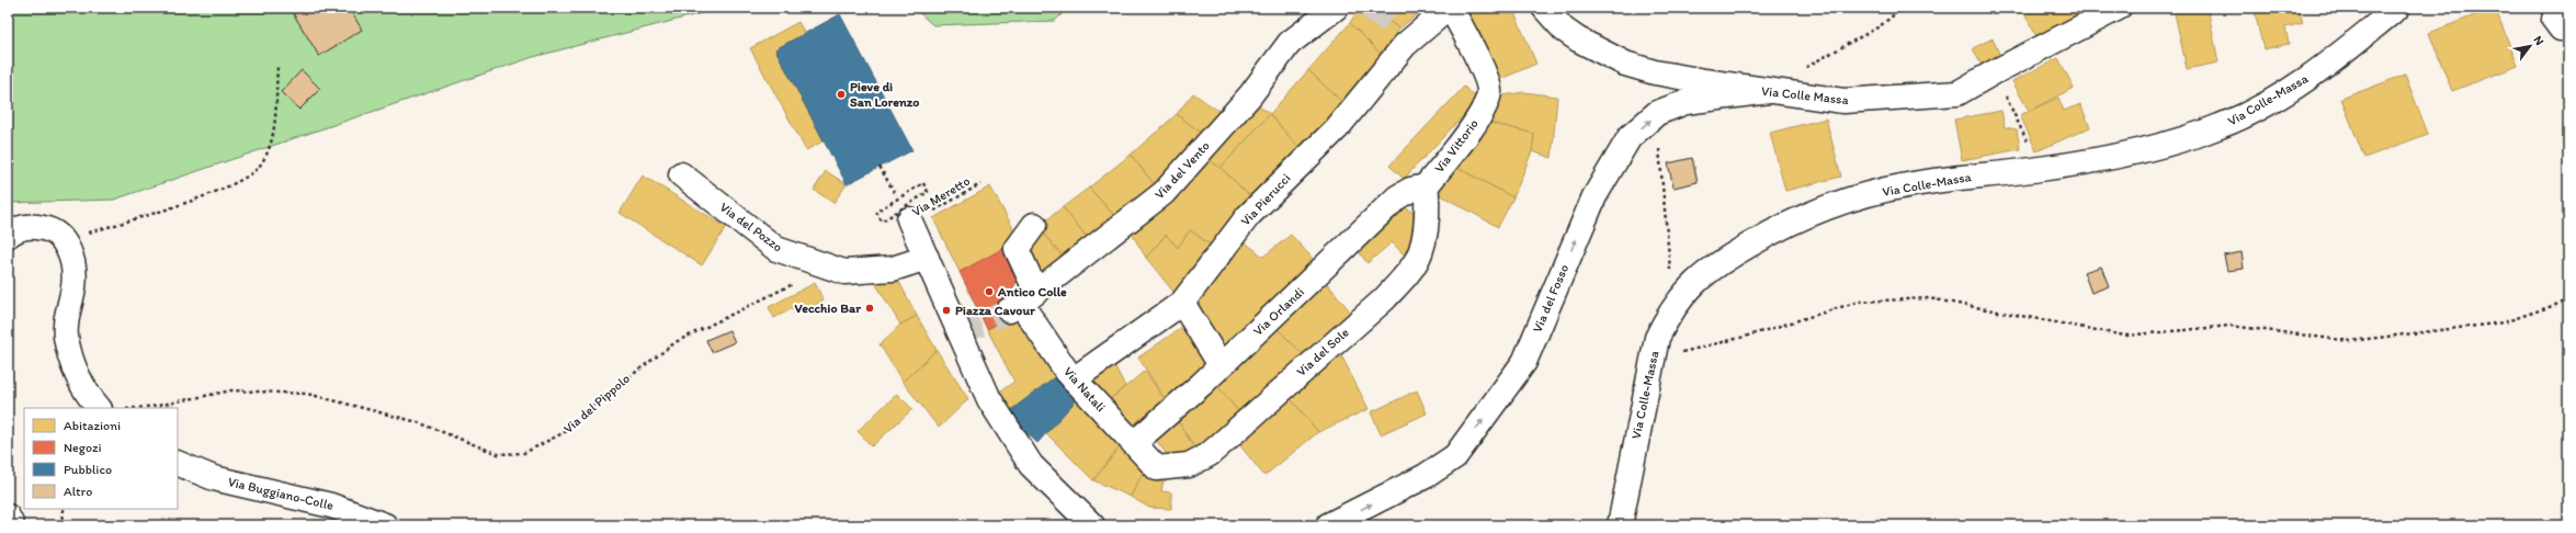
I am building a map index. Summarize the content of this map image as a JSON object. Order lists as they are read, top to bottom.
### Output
{
  "streets": {
    "street": [
      "Via Colle Massa",
      "Via Colle-Massa",
      "Via Vittorio",
      "Via del Vento",
      "Via Pierucci",
      "Via del Pozzo",
      "Via del Fosso",
      "Via Orlandi",
      "Via del Sole",
      "Via Natali",
      "Via Buggiano-Colle"
    ],
    "path": ["Via Meretto", "Via del Pippolo"]
  },
  "crossings": [
    ["Via Colle Massa", "Via del Fosso"],
    ["Via Vittorio", "Via Pierucci"],
    ["Via Vittorio", "Via Orlandi"],
    ["Via Vittorio", "Via del Sole"],
    ["Via del Vento", "Via Natali"],
    ["Via Pierucci", "Via Natali"],
    ["Via del Pozzo", "Via del Pippolo"],
    ["Via Orlandi", "Via del Sole"],
    ["Via Orlandi", "Via Natali"],
    ["Via del Sole", "Via Natali"]
  ],
  "one_way": ["Via del Fosso"],
  "places": [
    "Pieve di San Lorenzo",
    "Antico Colle",
    "Vecchio Bar",
    "Piazza Cavour"
  ],
  "legend": [
    "Abitazioni",
    "Negozi",
    "Pubblico",
    "Altro"
  ],
  "north": "top right"
}
